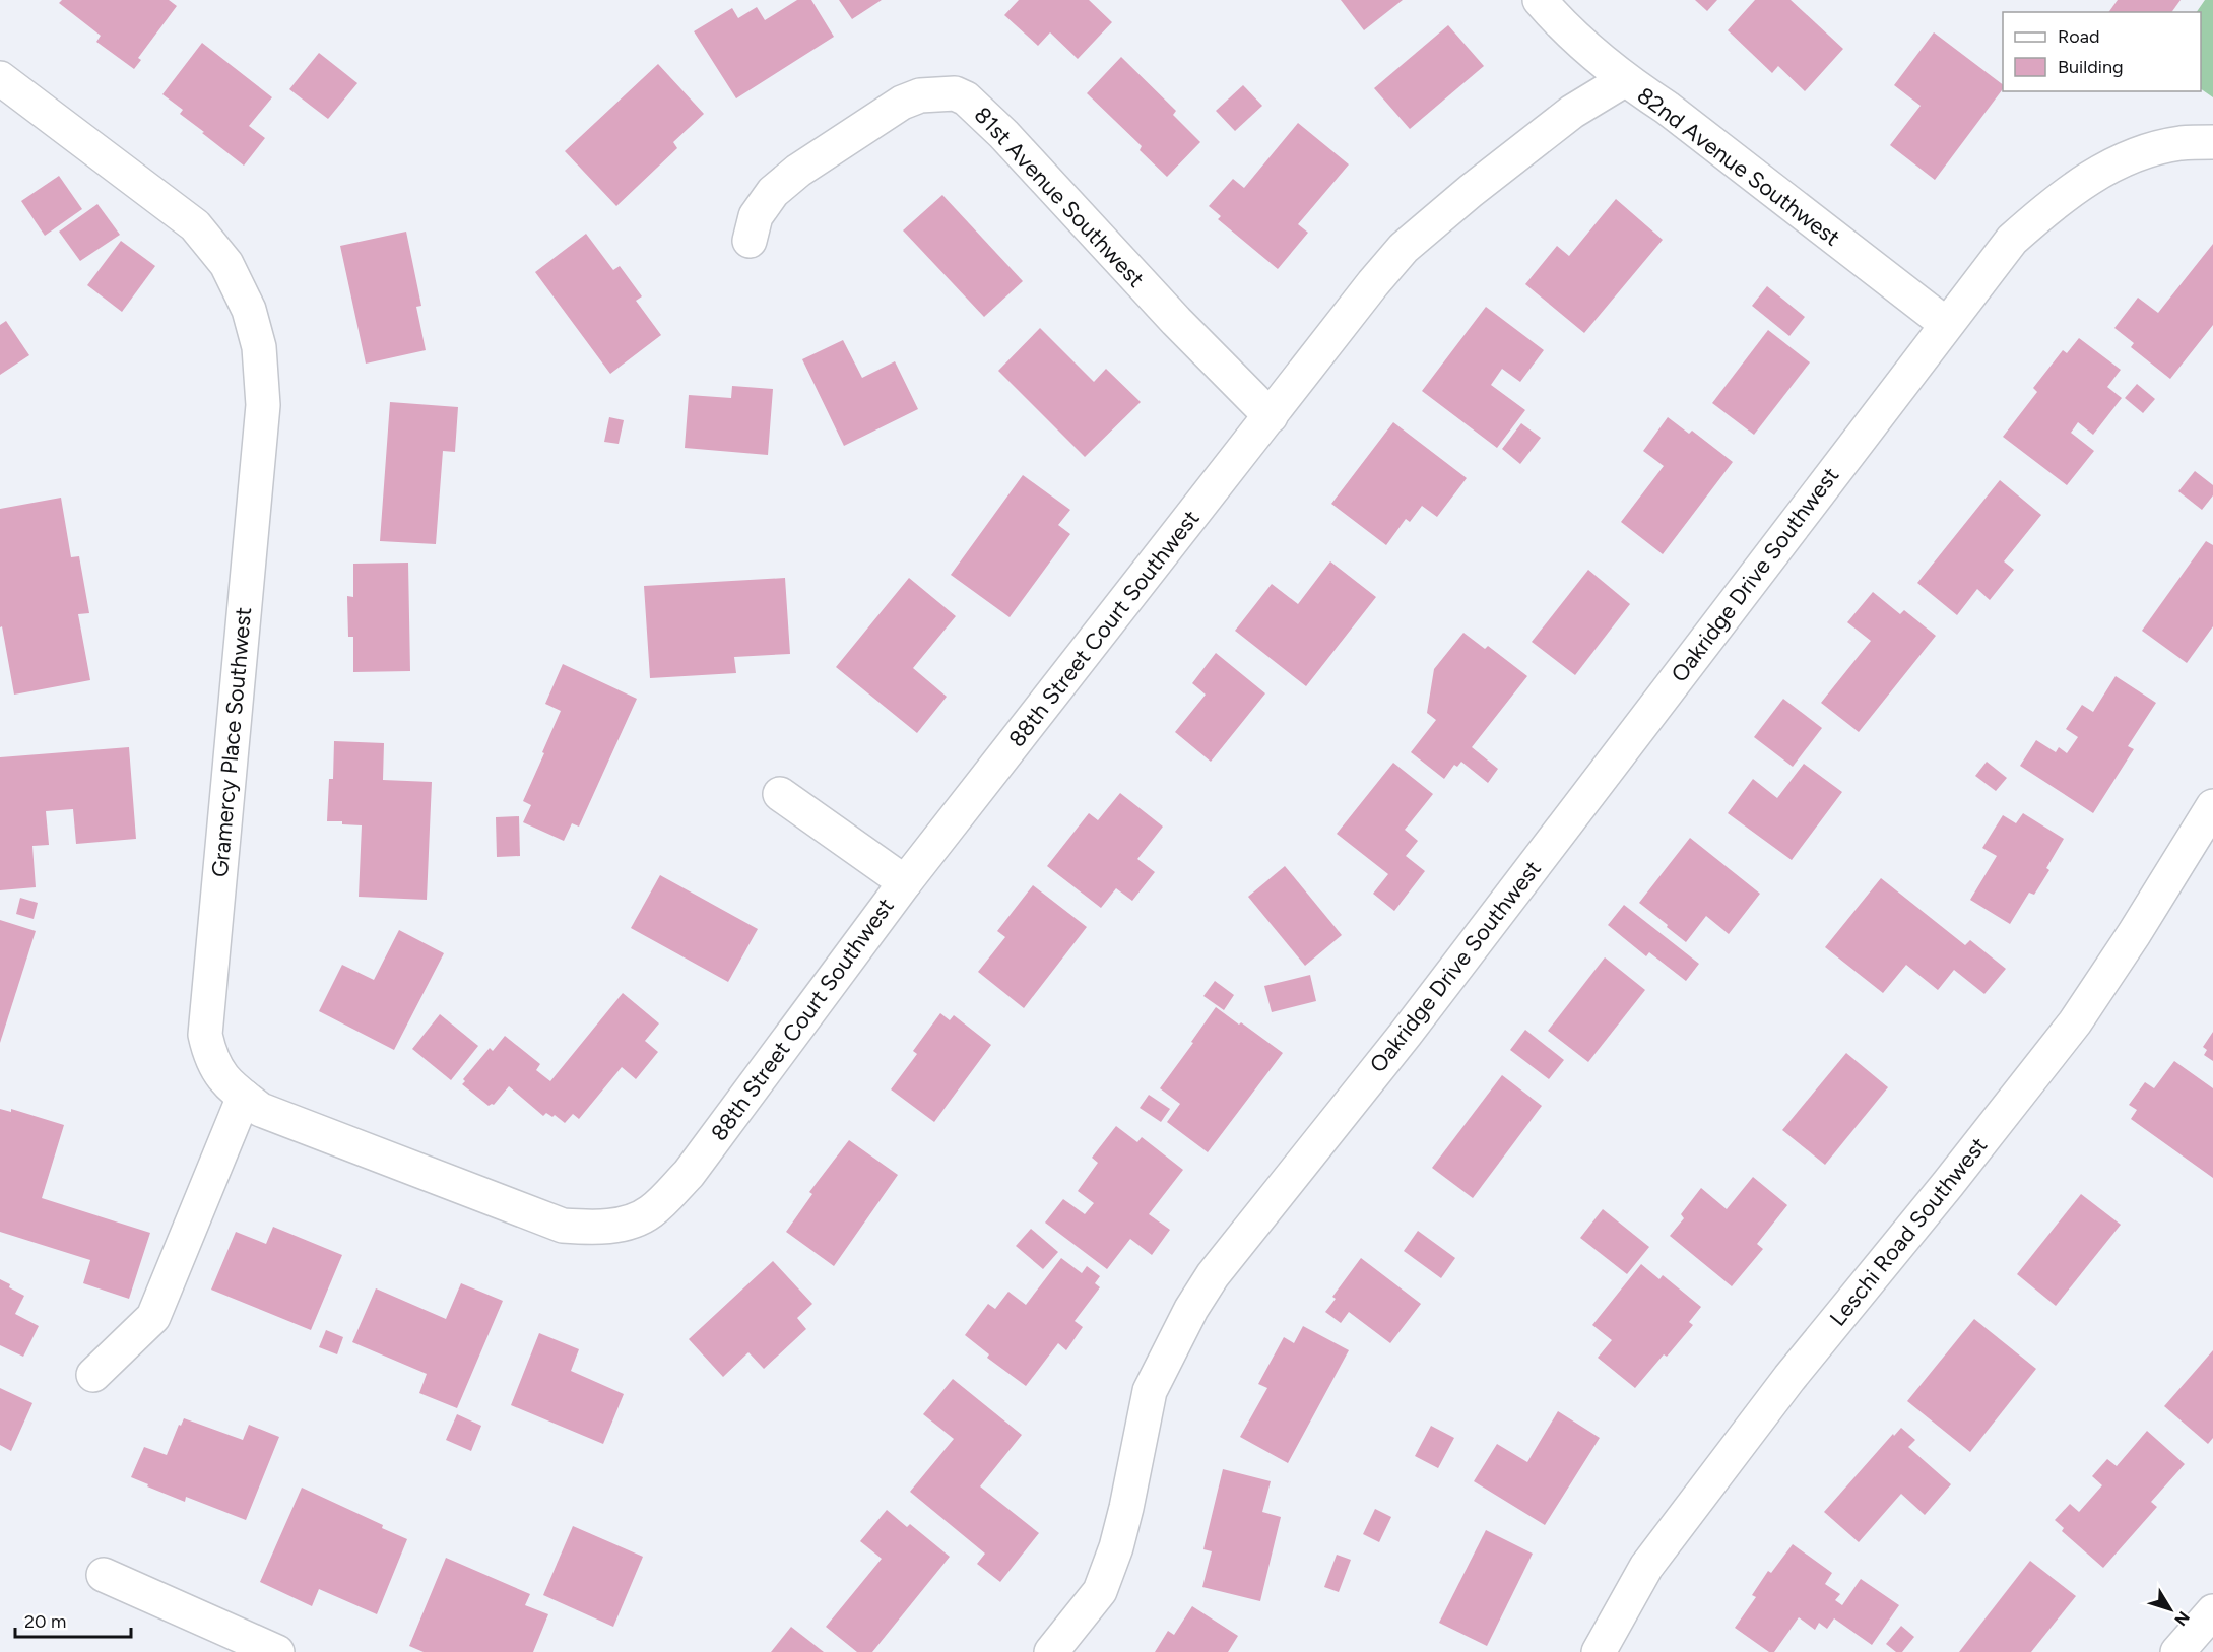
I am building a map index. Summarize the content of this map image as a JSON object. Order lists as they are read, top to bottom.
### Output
{
  "streets": {
    "street": [
      "82nd Avenue Southwest",
      "81st Avenue Southwest",
      "Oakridge Drive Southwest",
      "88th Street Court Southwest",
      "Gramercy Place Southwest",
      "Leschi Road Southwest"
    ]
  },
  "crossings": [
    ["82nd Avenue Southwest", "Oakridge Drive Southwest"],
    ["82nd Avenue Southwest", "88th Street Court Southwest"],
    ["81st Avenue Southwest", "88th Street Court Southwest"],
    ["88th Street Court Southwest", "Gramercy Place Southwest"]
  ],
  "legend": ["Road", "Building"],
  "scale_bar": "20 m",
  "north": "bottom right"
}
